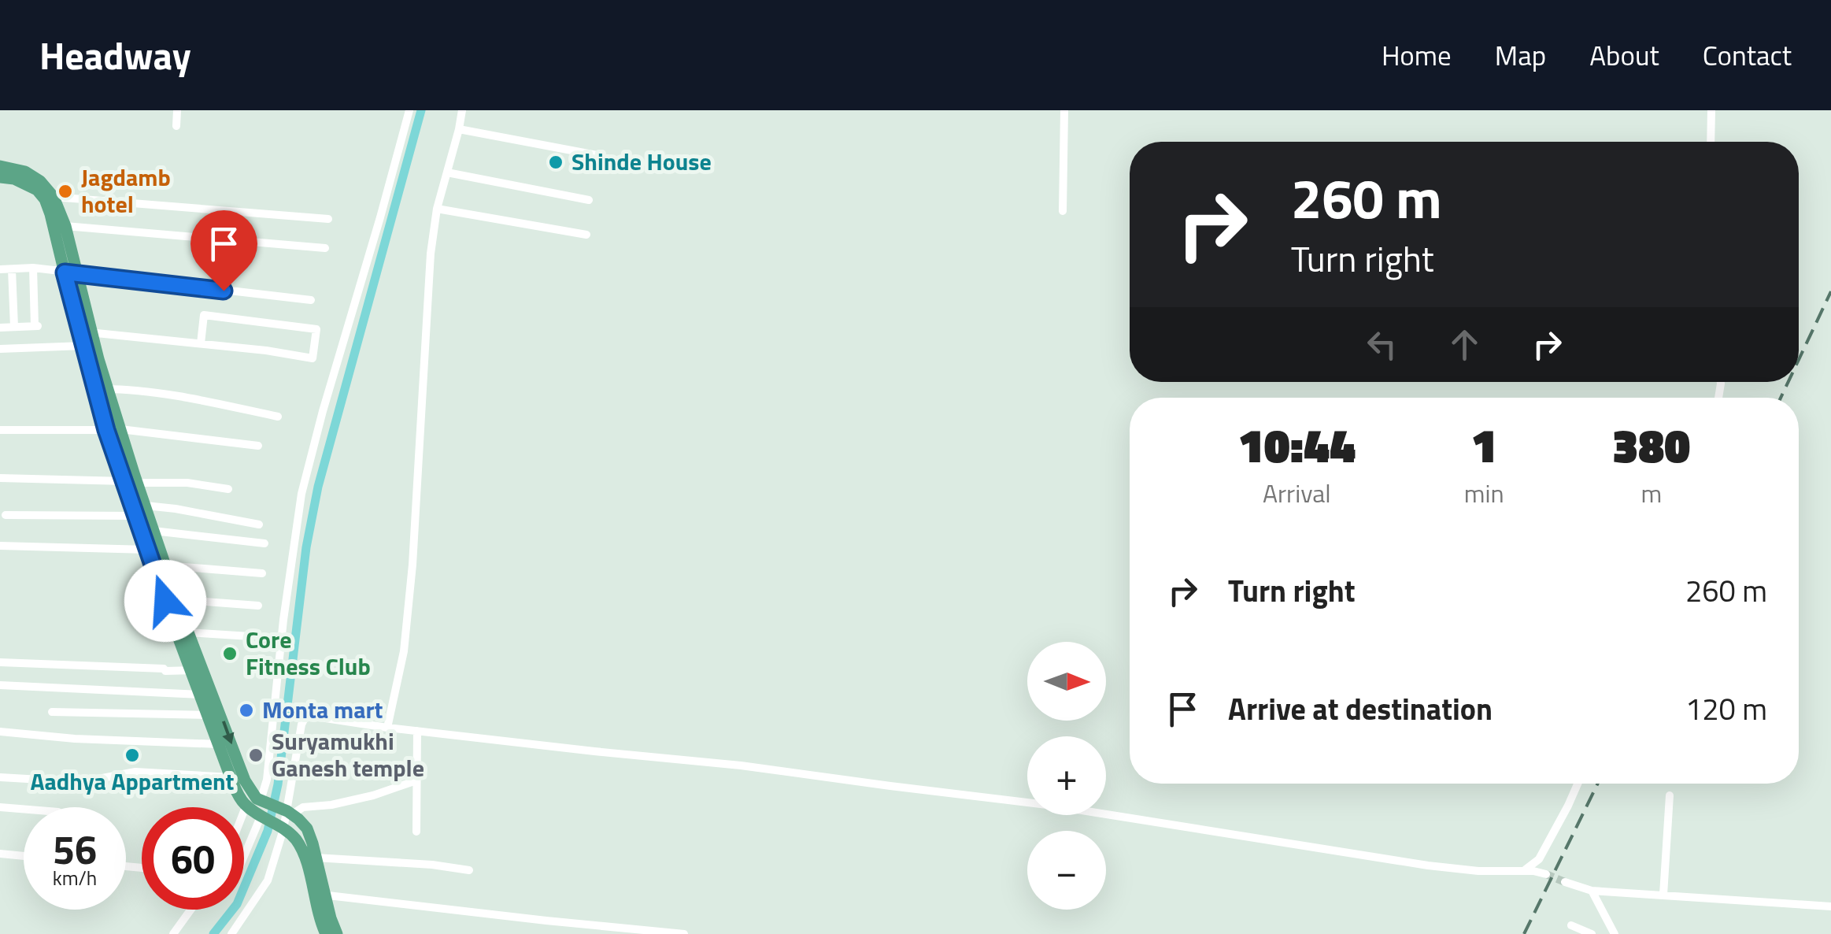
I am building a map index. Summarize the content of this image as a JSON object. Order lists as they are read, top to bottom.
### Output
{
  "places": [
    "Shinde House",
    "Jagdamb hotel",
    "Core Fitness Club",
    "Monta mart",
    "Aadhya Appartment",
    "Suryamukhi Ganesh temple"
  ],
  "north": "right",
  "page": {
    "header": "Headway",
    "nav": [
      "Home",
      "Map",
      "About",
      "Contact"
    ],
    "turn": ["260 m", "Turn right"],
    "eta": [
      "10:44",
      "Arrival",
      "1",
      "min",
      "380",
      "m"
    ],
    "list": [
      {
        "name": "Turn right",
        "value": "260 m"
      },
      {
        "name": "Arrive at destination",
        "value": "120 m"
      }
    ],
    "map_buttons": ["+", "−"],
    "speed": "56 km/h",
    "limit": "60"
  }
}
